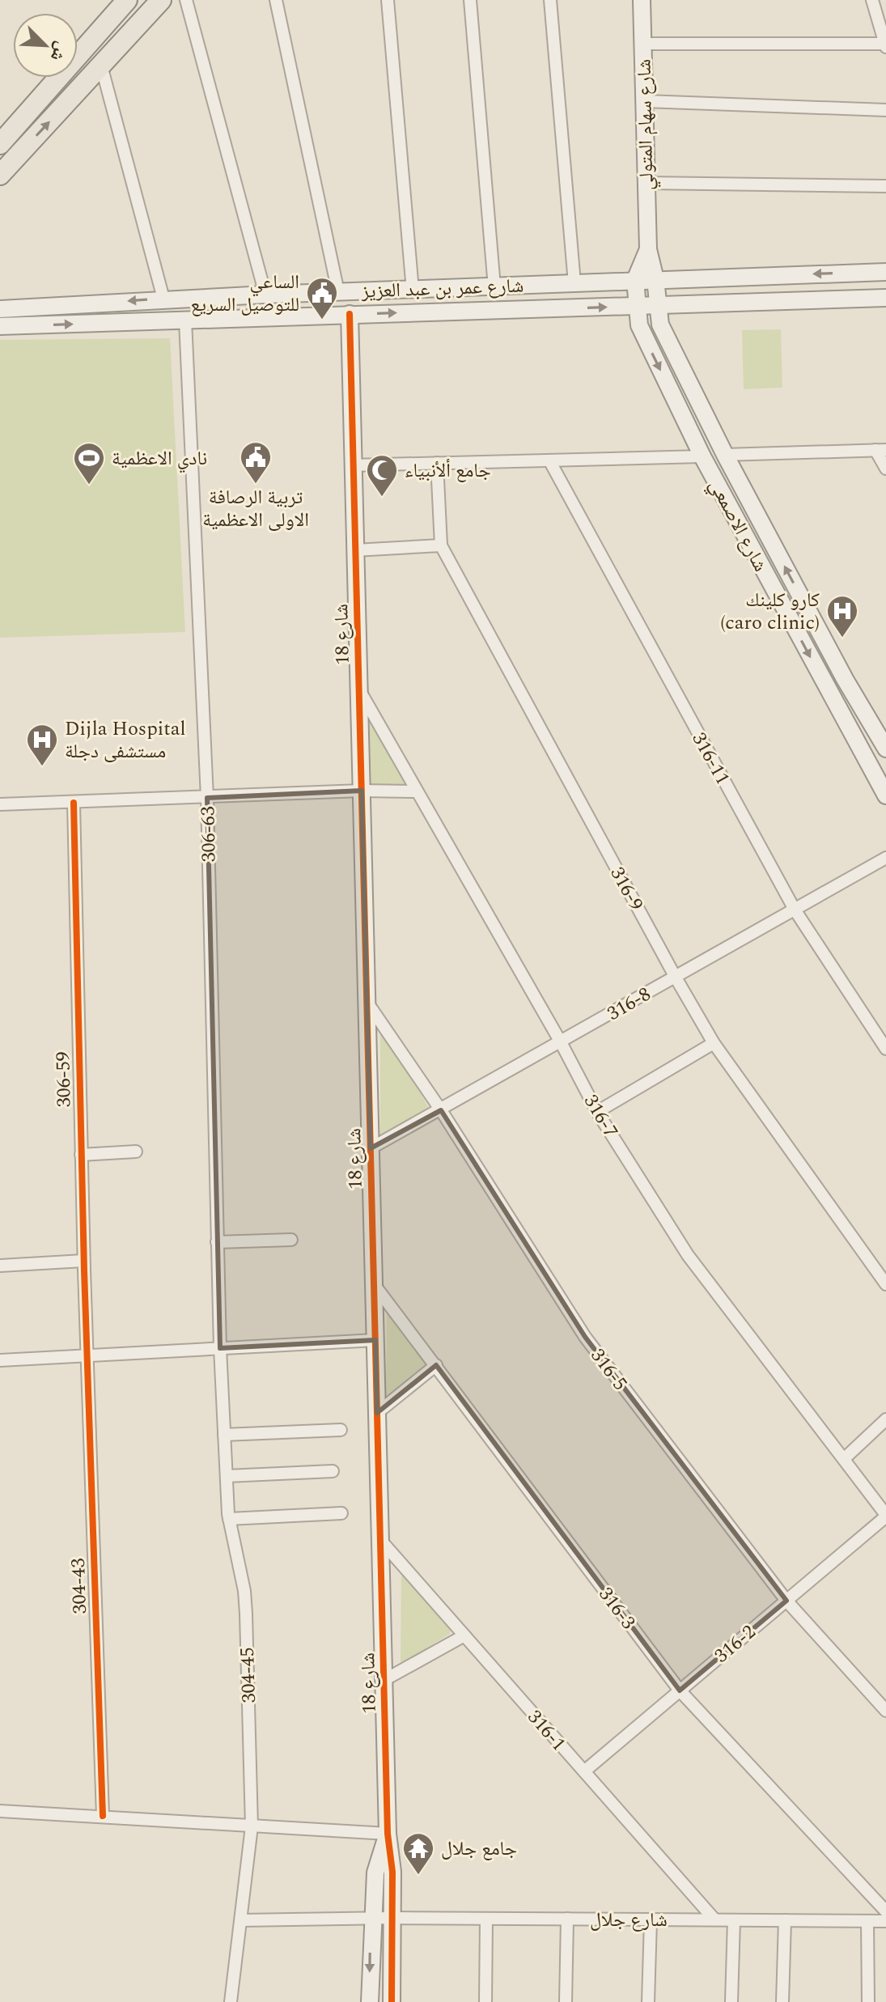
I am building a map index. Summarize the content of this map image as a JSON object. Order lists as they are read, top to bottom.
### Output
{
  "streets": {
    "street": [
      "شارع سهام المتولي",
      "شارع عمر بن عبد العزيز",
      "شارع الاصمعي",
      "شارع 18",
      "316-11",
      "306-63",
      "316-9",
      "316-8",
      "306-59",
      "316-7",
      "316-5",
      "304-43",
      "316-3",
      "316-2",
      "304-45",
      "316-1",
      "شارع جلال"
    ]
  },
  "crossings": [
    ["شارع سهام المتولي", "شارع عمر بن عبد العزيز"],
    ["شارع سهام المتولي", "شارع الاصمعي"],
    ["شارع عمر بن عبد العزيز", "شارع الاصمعي"],
    ["شارع عمر بن عبد العزيز", "شارع 18"],
    ["شارع عمر بن عبد العزيز", "306-63"],
    ["شارع 18", "316-8"],
    ["شارع 18", "316-7"],
    ["شارع 18", "316-5"],
    ["شارع 18", "316-3"],
    ["شارع 18", "316-1"],
    ["شارع 18", "شارع جلال"],
    ["316-11", "316-8"],
    ["306-63", "304-45"],
    ["316-9", "316-8"],
    ["316-8", "316-7"],
    ["316-8", "316-5"],
    ["306-59", "304-43"],
    ["316-7", "316-2"],
    ["316-5", "316-2"],
    ["316-3", "316-2"],
    ["316-2", "316-1"],
    ["304-45", "شارع جلال"],
    ["316-1", "شارع جلال"]
  ],
  "places": {
    "public building": ["الساعي للتوصيل السريع", "تربية الرصافة الاولى الاعظمية"],
    "sports": ["نادي الاعظمية"],
    "mosque": ["جامع ألأنبياء"],
    "hospital": ["كارو كلينك (caro clinic)", "Dijla Hospital مستشفى دجلة"],
    "temple": ["جامع جلال"]
  },
  "north": "bottom right"
}
